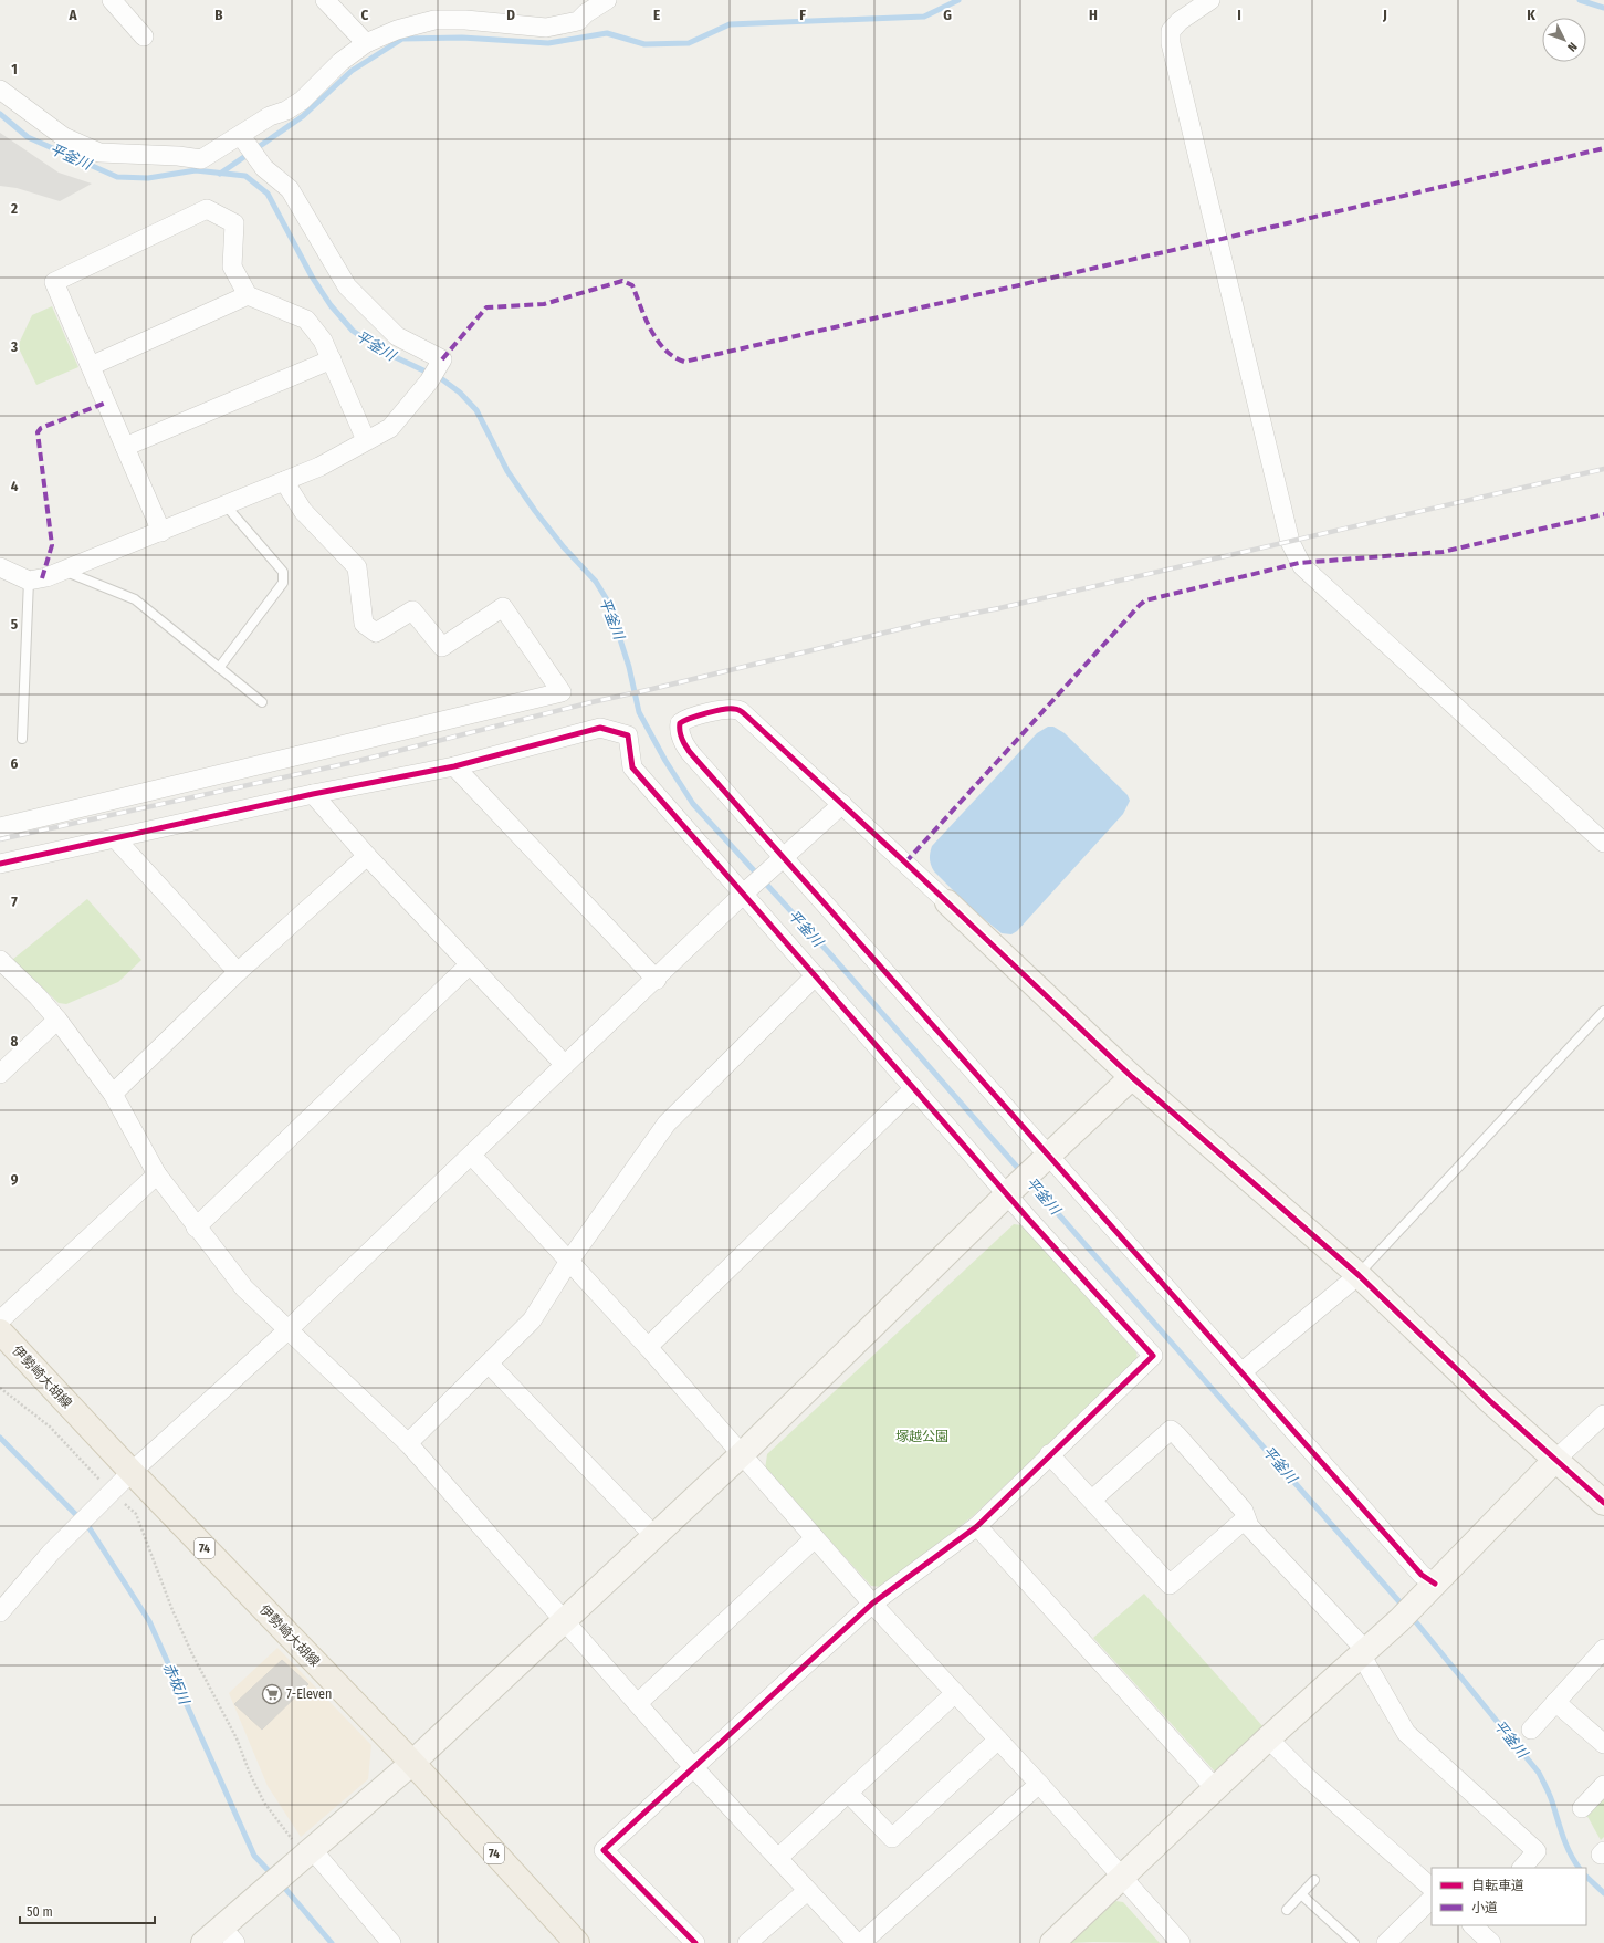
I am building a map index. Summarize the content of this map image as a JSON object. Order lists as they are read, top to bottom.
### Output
{
  "streets": {
    "main road": ["伊勢崎大胡線", "74"]
  },
  "water": ["平釜川", "赤坂川"],
  "parks": ["塚越公園"],
  "places": {
    "supermarket": ["7-Eleven"]
  },
  "legend": ["自転車道", "小道"],
  "scale_bar": "50 m",
  "north": "bottom right",
  "grid": {
    "columns": [
      "A",
      "B",
      "C",
      "D",
      "E",
      "F",
      "G",
      "H",
      "I",
      "J",
      "K"
    ],
    "rows": [
      "1",
      "2",
      "3",
      "4",
      "5",
      "6",
      "7",
      "8",
      "9"
    ]
  }
}
